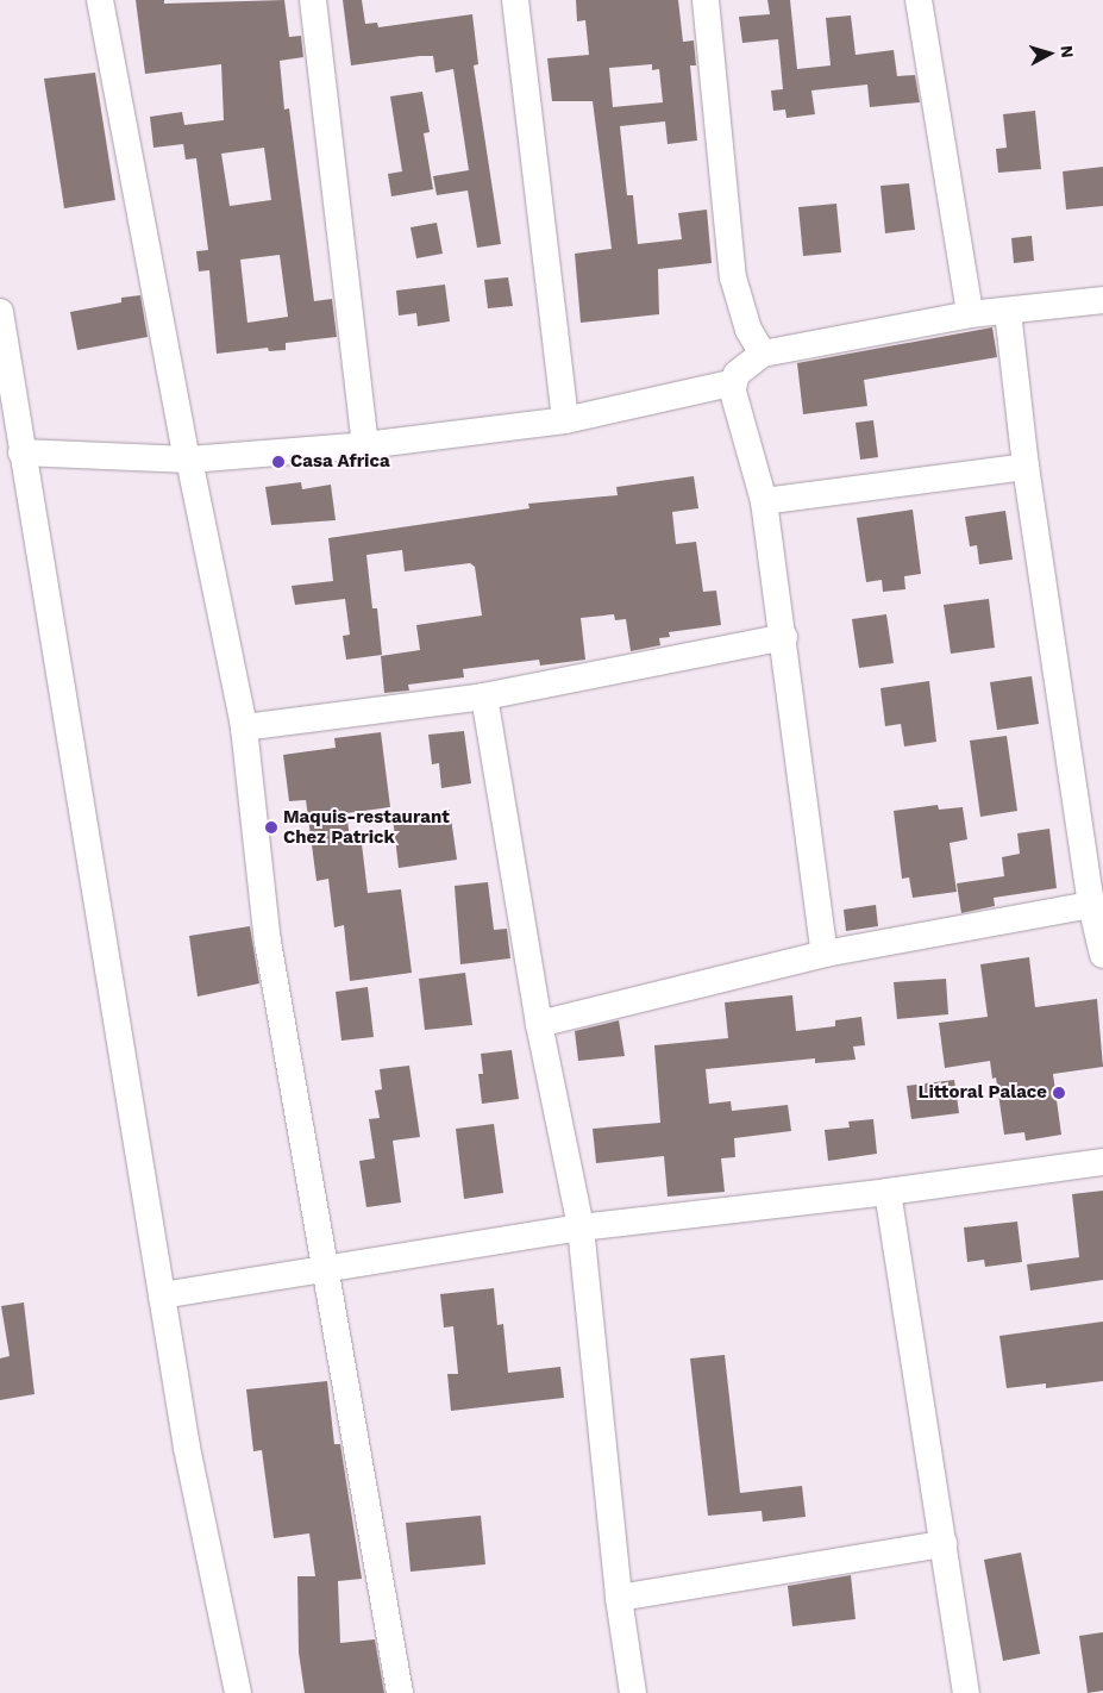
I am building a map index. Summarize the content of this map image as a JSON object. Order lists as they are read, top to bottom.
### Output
{
  "places": ["Casa Africa", "Maquis-restaurant Chez Patrick", "Littoral Palace"],
  "north": "right"
}
